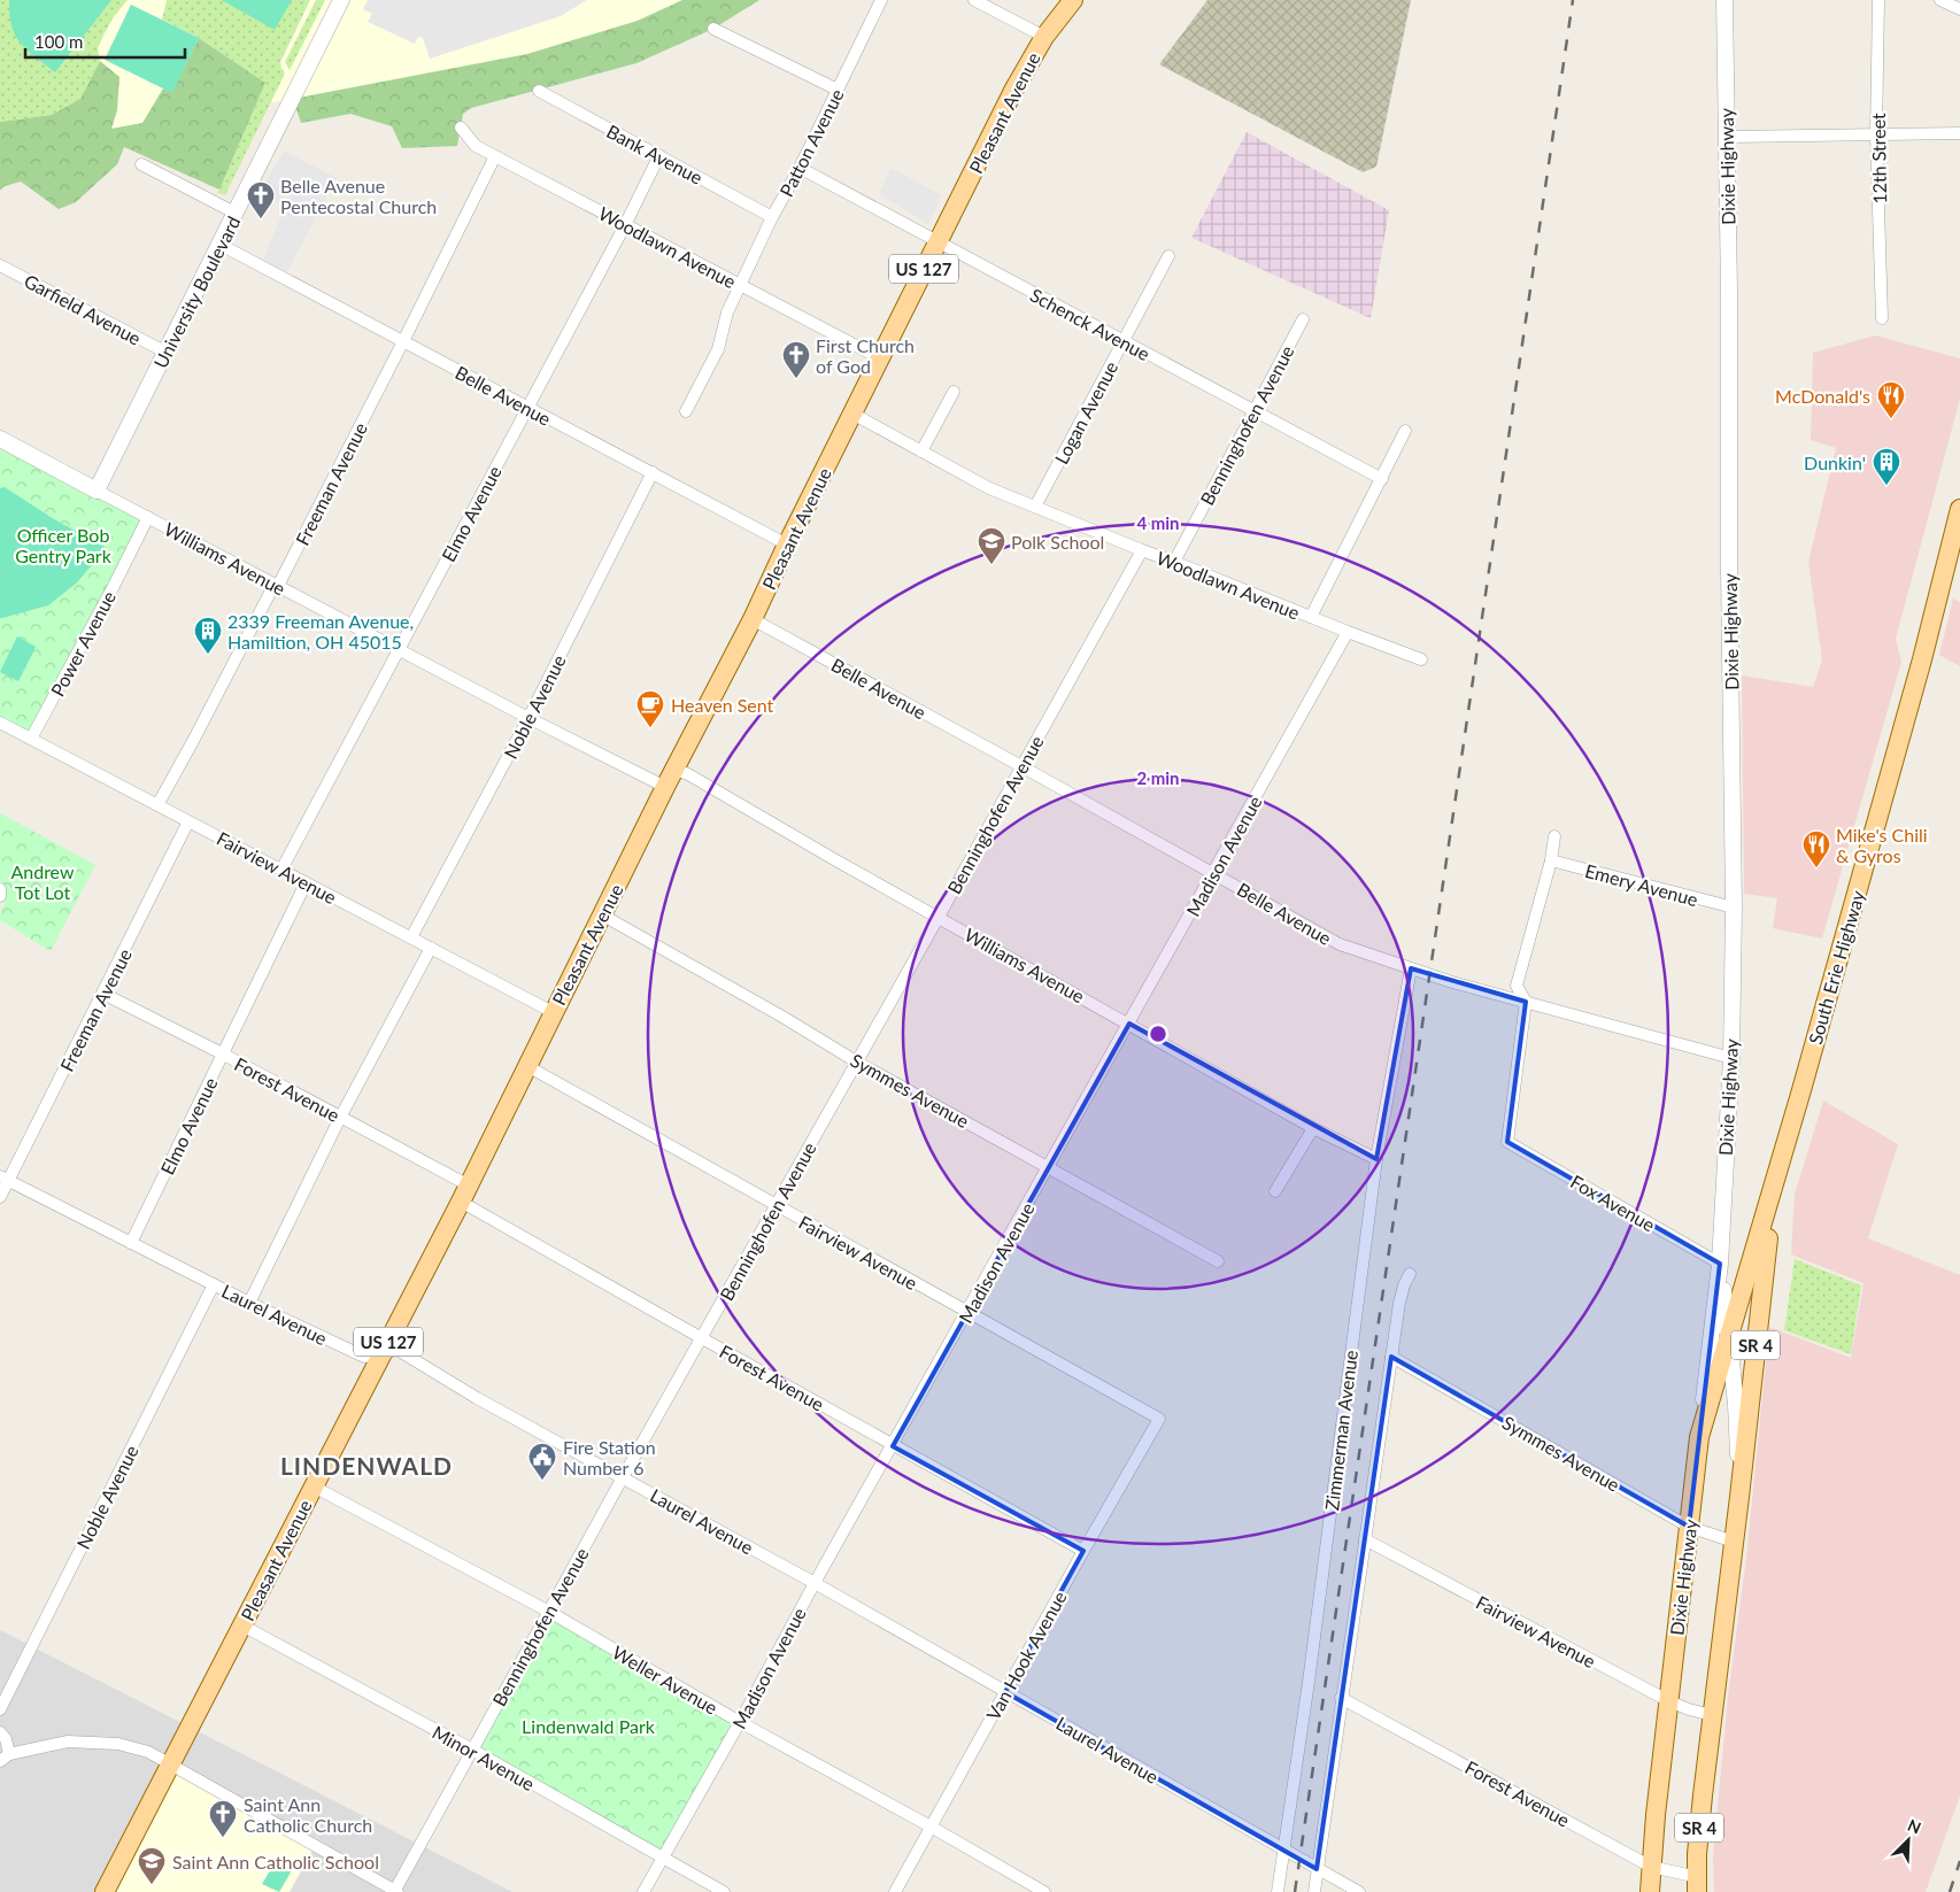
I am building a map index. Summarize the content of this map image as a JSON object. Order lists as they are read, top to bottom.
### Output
{
  "streets": {
    "main road": [
      "Pleasant Avenue",
      "Dixie Highway",
      "US 127",
      "South Erie Highway",
      "SR 4"
    ],
    "street": [
      "Patton Avenue",
      "Bank Avenue",
      "12th Street",
      "Woodlawn Avenue",
      "University Boulevard",
      "Garfield Avenue",
      "Schenck Avenue",
      "Belle Avenue",
      "Logan Avenue",
      "Benninghofen Avenue",
      "Freeman Avenue",
      "Elmo Avenue",
      "Williams Avenue",
      "Power Avenue",
      "Noble Avenue",
      "Madison Avenue",
      "Fairview Avenue",
      "Emery Avenue",
      "Forest Avenue",
      "Symmes Avenue",
      "Fox Avenue",
      "Laurel Avenue",
      "Zimmerman Avenue",
      "Van Hook Avenue",
      "Weller Avenue",
      "Minor Avenue"
    ]
  },
  "crossings": [
    ["Pleasant Avenue", "Woodlawn Avenue"],
    ["Pleasant Avenue", "Schenck Avenue"],
    ["Pleasant Avenue", "Belle Avenue"],
    ["Pleasant Avenue", "Williams Avenue"],
    ["Pleasant Avenue", "Fairview Avenue"],
    ["Pleasant Avenue", "Forest Avenue"],
    ["Pleasant Avenue", "Symmes Avenue"],
    ["Pleasant Avenue", "Laurel Avenue"],
    ["Pleasant Avenue", "Weller Avenue"],
    ["Pleasant Avenue", "Minor Avenue"],
    ["Patton Avenue", "Bank Avenue"],
    ["Patton Avenue", "Woodlawn Avenue"],
    ["Patton Avenue", "Schenck Avenue"],
    ["Bank Avenue", "Elmo Avenue"],
    ["Dixie Highway", "Belle Avenue"],
    ["Dixie Highway", "Fairview Avenue"],
    ["Dixie Highway", "Emery Avenue"],
    ["Dixie Highway", "South Erie Highway"],
    ["Dixie Highway", "Forest Avenue"],
    ["Dixie Highway", "Symmes Avenue"],
    ["Dixie Highway", "Fox Avenue"],
    ["Woodlawn Avenue", "Logan Avenue"],
    ["Woodlawn Avenue", "Benninghofen Avenue"],
    ["Woodlawn Avenue", "Freeman Avenue"],
    ["Woodlawn Avenue", "Elmo Avenue"],
    ["Woodlawn Avenue", "Madison Avenue"],
    ["University Boulevard", "Garfield Avenue"],
    ["University Boulevard", "Belle Avenue"],
    ["University Boulevard", "Williams Avenue"],
    ["Schenck Avenue", "Logan Avenue"],
    ["Schenck Avenue", "Benninghofen Avenue"],
    ["Belle Avenue", "Benninghofen Avenue"],
    ["Belle Avenue", "Freeman Avenue"],
    ["Belle Avenue", "Elmo Avenue"],
    ["Belle Avenue", "Noble Avenue"],
    ["Belle Avenue", "Madison Avenue"],
    ["Belle Avenue", "Fox Avenue"],
    ["Belle Avenue", "Zimmerman Avenue"],
    ["Benninghofen Avenue", "Williams Avenue"],
    ["Benninghofen Avenue", "Fairview Avenue"],
    ["Benninghofen Avenue", "Forest Avenue"],
    ["Benninghofen Avenue", "Symmes Avenue"],
    ["Benninghofen Avenue", "Laurel Avenue"],
    ["Benninghofen Avenue", "Weller Avenue"],
    ["Benninghofen Avenue", "Minor Avenue"],
    ["Freeman Avenue", "Williams Avenue"],
    ["Freeman Avenue", "Fairview Avenue"],
    ["Freeman Avenue", "Forest Avenue"],
    ["Freeman Avenue", "Laurel Avenue"],
    ["Elmo Avenue", "Williams Avenue"],
    ["Elmo Avenue", "Fairview Avenue"],
    ["Elmo Avenue", "Forest Avenue"],
    ["Elmo Avenue", "Laurel Avenue"],
    ["Williams Avenue", "Power Avenue"],
    ["Williams Avenue", "Noble Avenue"],
    ["Williams Avenue", "Madison Avenue"],
    ["Williams Avenue", "Zimmerman Avenue"],
    ["Power Avenue", "Fairview Avenue"],
    ["Noble Avenue", "Fairview Avenue"],
    ["Noble Avenue", "Laurel Avenue"],
    ["Madison Avenue", "Fairview Avenue"],
    ["Madison Avenue", "Forest Avenue"],
    ["Madison Avenue", "Symmes Avenue"],
    ["Madison Avenue", "Laurel Avenue"],
    ["Madison Avenue", "Weller Avenue"],
    ["Madison Avenue", "Minor Avenue"],
    ["Fairview Avenue", "Zimmerman Avenue"],
    ["Fairview Avenue", "Van Hook Avenue"],
    ["Forest Avenue", "Zimmerman Avenue"],
    ["Forest Avenue", "Van Hook Avenue"],
    ["Symmes Avenue", "Zimmerman Avenue"],
    ["Laurel Avenue", "Zimmerman Avenue"],
    ["Laurel Avenue", "Van Hook Avenue"],
    ["Van Hook Avenue", "Weller Avenue"]
  ],
  "districts": ["LINDENWALD"],
  "parks": ["Officer Bob Gentry Park", "Andrew Tot Lot", "Lindenwald Park"],
  "places": {
    "church": ["Belle Avenue Pentecostal Church", "First Church of God", "Saint Ann Catholic Church"],
    "restaurant": ["McDonald's", "Mike's Chili & Gyros"],
    "building": ["Dunkin'", "2339 Freeman Avenue, Hamiltion, OH 45015"],
    "school or university": ["Polk School", "Saint Ann Catholic School"],
    "cafe": ["Heaven Sent"],
    "public building": ["Fire Station Number 6"]
  },
  "scale_bar": "100 m",
  "north": "top right",
  "rings": ["4 min", "2 min"]
}
